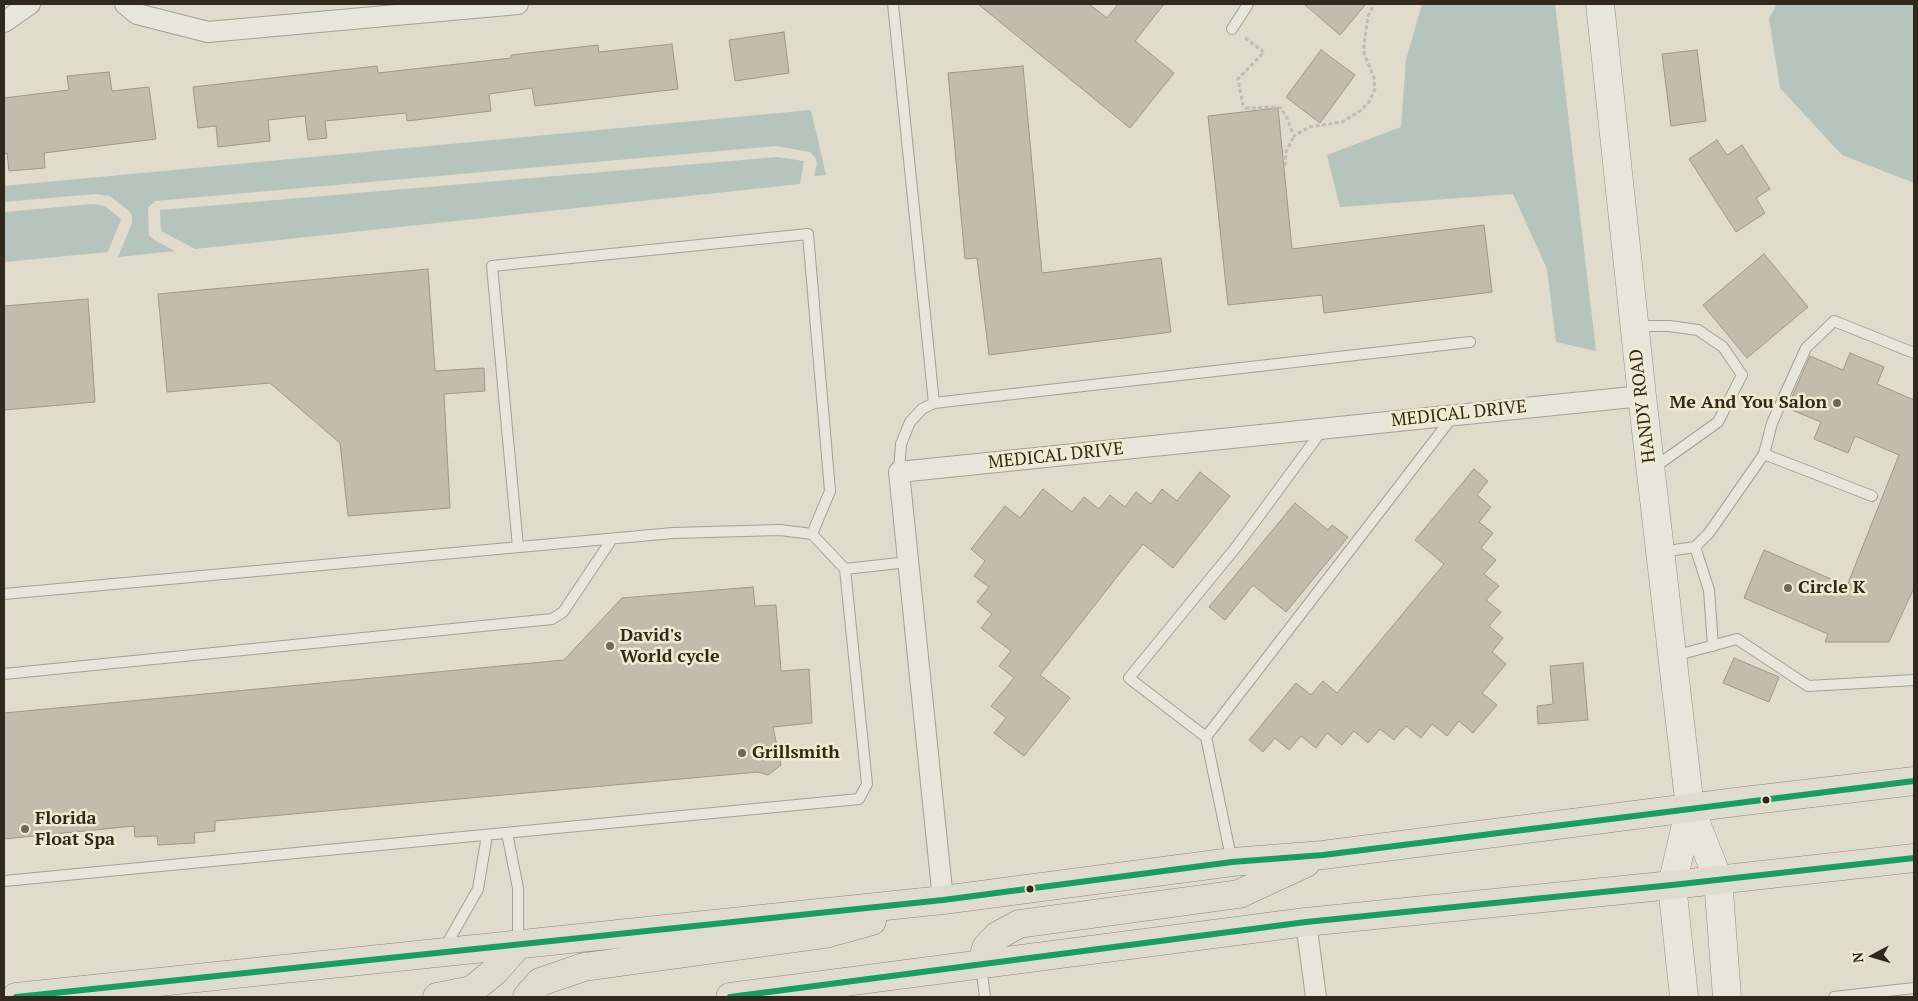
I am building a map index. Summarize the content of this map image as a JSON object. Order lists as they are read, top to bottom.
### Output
{
  "streets": {
    "street": ["HANDY ROAD", "MEDICAL DRIVE"]
  },
  "crossings": [
    ["HANDY ROAD", "MEDICAL DRIVE"]
  ],
  "places": [
    "Me And You Salon",
    "Circle K",
    "David's World cycle",
    "Grillsmith",
    "Florida Float Spa"
  ],
  "north": "left"
}
